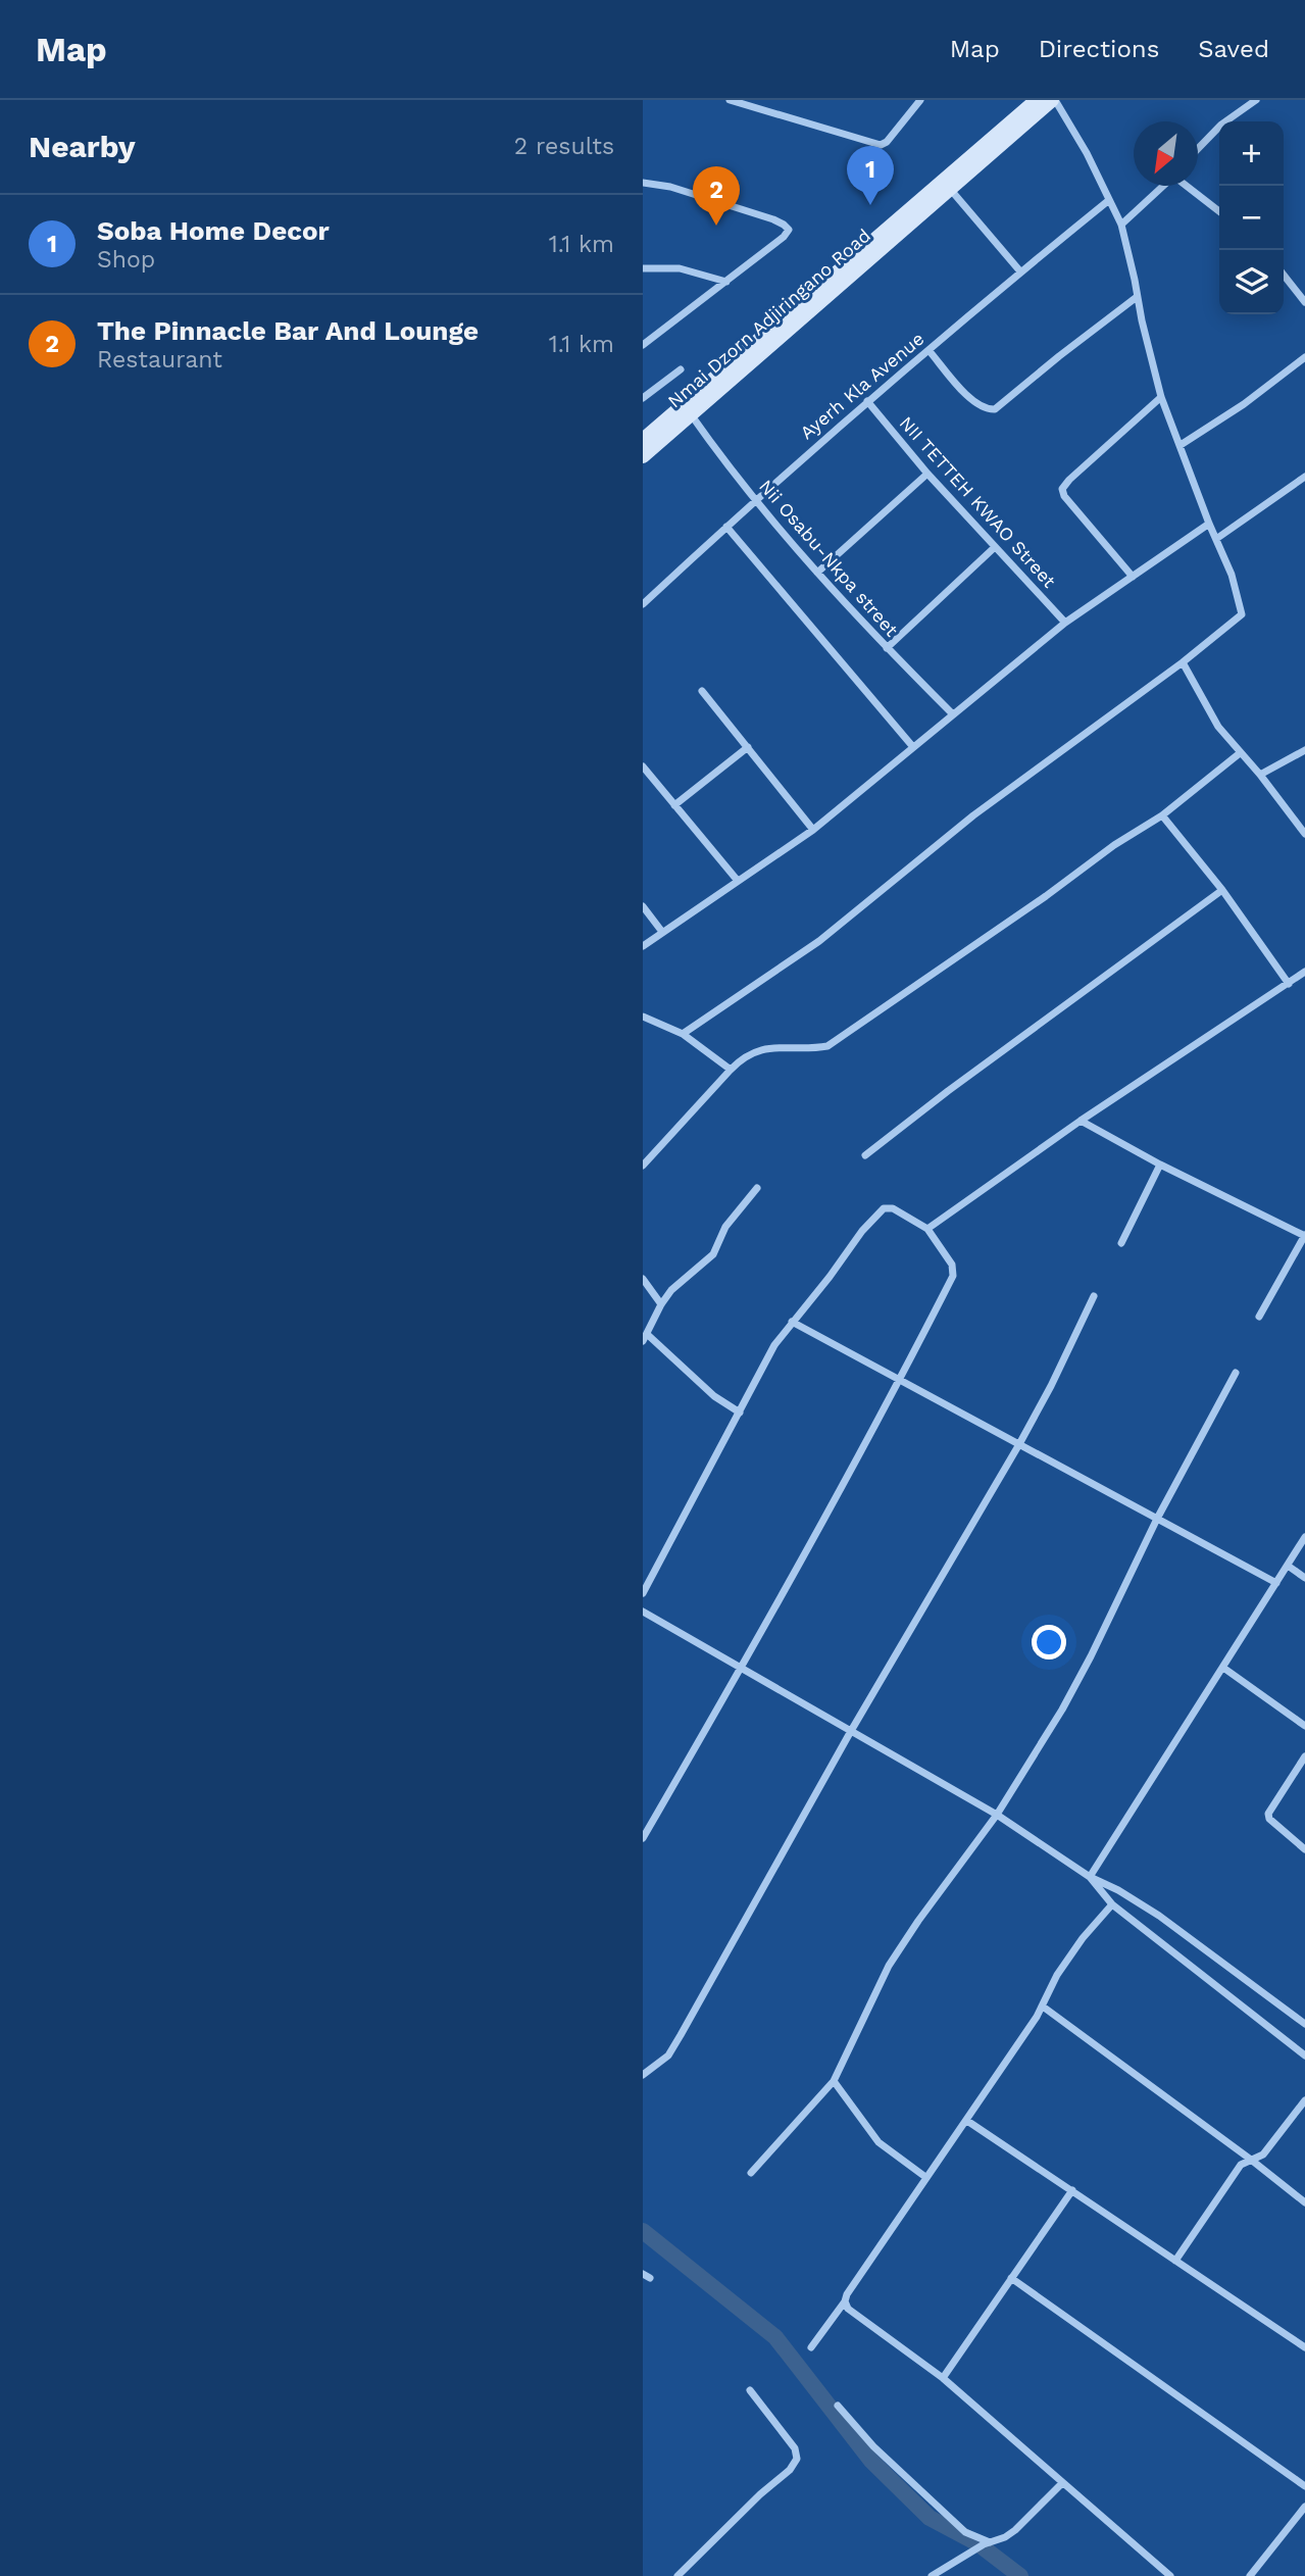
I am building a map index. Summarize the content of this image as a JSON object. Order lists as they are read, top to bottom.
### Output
{
  "streets": {
    "main road": ["Nmai Dzorn Adjiringano Road"],
    "street": ["Ayerh Kla Avenue", "NII TETTEH KWAO Street", "Nii Osabu-Nkpa street"]
  },
  "crossings": [
    ["Nmai Dzorn Adjiringano Road", "Nii Osabu-Nkpa street"],
    ["Ayerh Kla Avenue", "NII TETTEH KWAO Street"],
    ["Ayerh Kla Avenue", "Nii Osabu-Nkpa street"]
  ],
  "north": "bottom left",
  "page": {
    "header": "Map",
    "nav": ["Map", "Directions", "Saved"],
    "heading": ["Nearby", "2 results"],
    "map_buttons": ["+", "−"],
    "pins": ["1", "2"],
    "list": [
      {
        "mark": "1",
        "name": "Soba Home Decor",
        "note": "Shop",
        "value": "1.1 km"
      },
      {
        "mark": "2",
        "name": "The Pinnacle Bar And Lounge",
        "note": "Restaurant",
        "value": "1.1 km"
      }
    ]
  }
}
